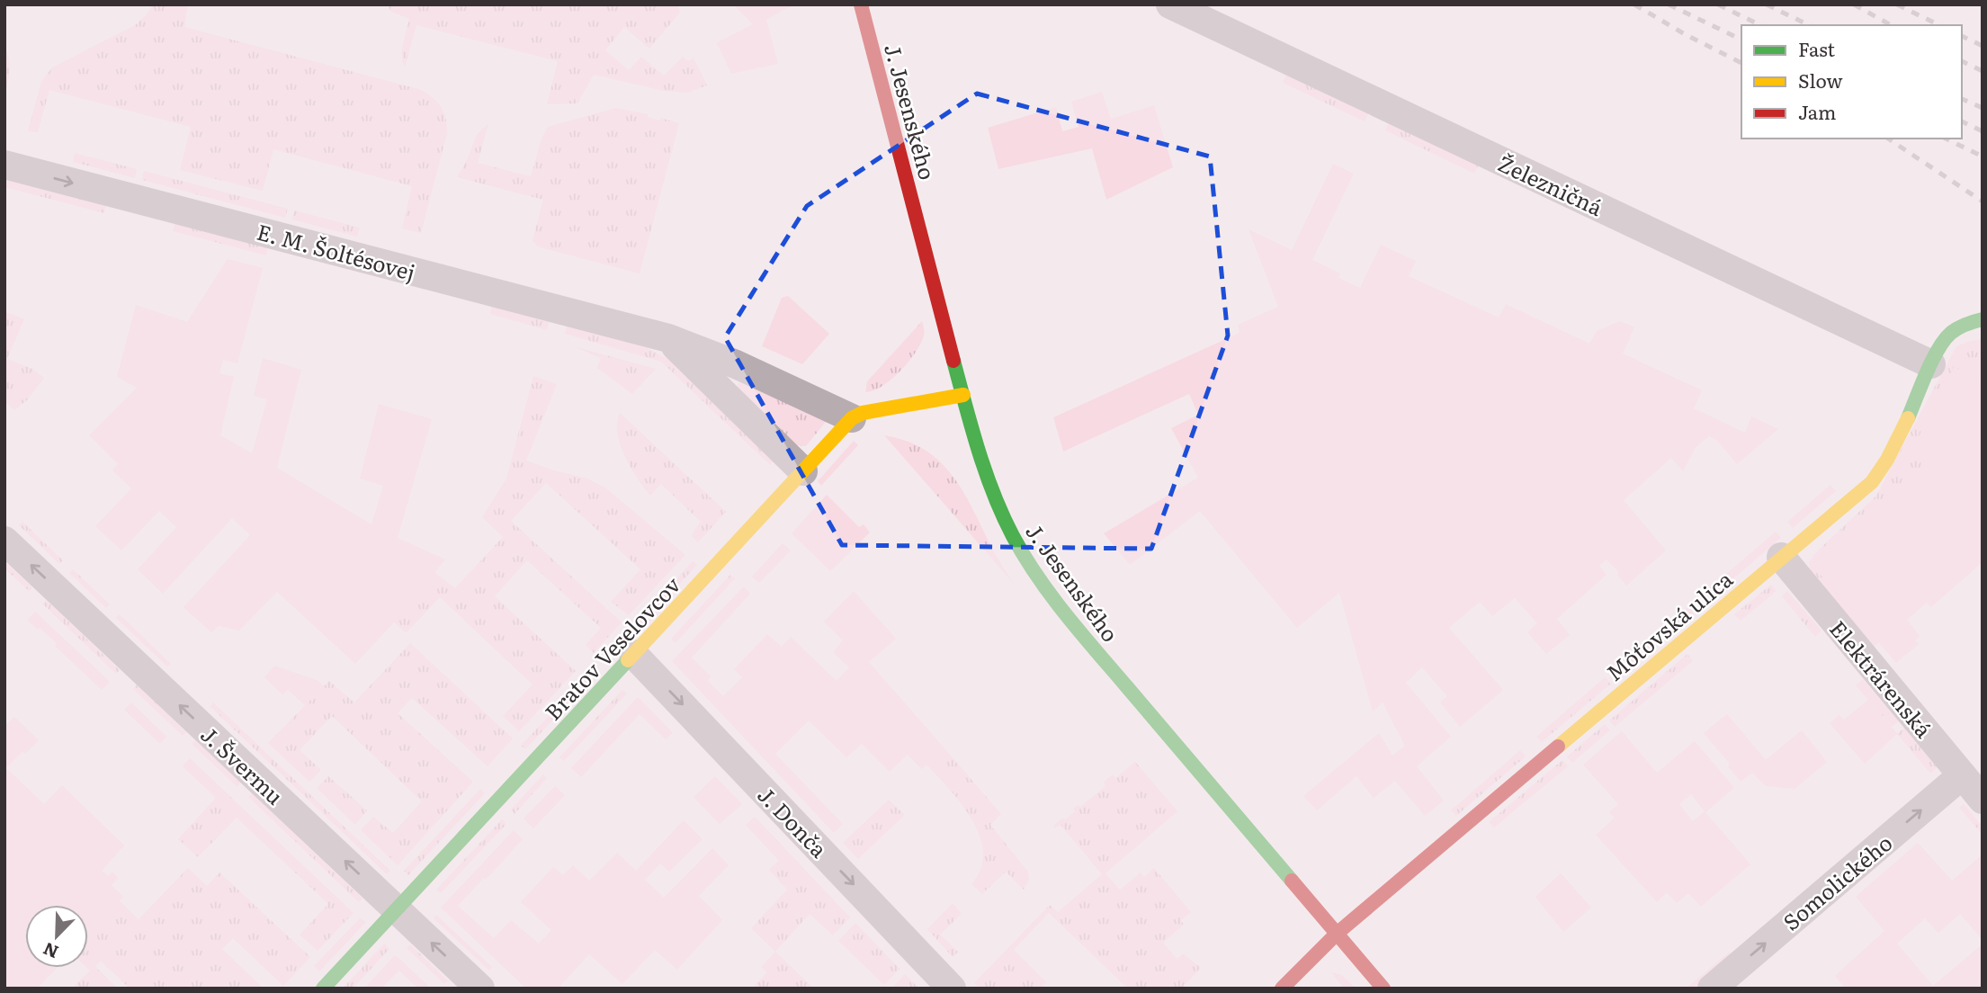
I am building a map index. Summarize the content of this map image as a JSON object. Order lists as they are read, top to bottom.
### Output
{
  "streets": {
    "street": [
      "J. Jesenského",
      "Železničná",
      "E. M. Šoltésovej",
      "Môťovská ulica",
      "Bratov Veselovcov",
      "Elektrárenská",
      "J. Švermu",
      "J. Donča",
      "Somolického"
    ]
  },
  "crossings": [
    ["J. Jesenského", "Môťovská ulica"],
    ["Železničná", "Môťovská ulica"],
    ["E. M. Šoltésovej", "Bratov Veselovcov"],
    ["Môťovská ulica", "Elektrárenská"],
    ["Bratov Veselovcov", "J. Švermu"],
    ["Bratov Veselovcov", "J. Donča"],
    ["Elektrárenská", "Somolického"]
  ],
  "one_way": [
    "E. M. Šoltésovej",
    "J. Švermu",
    "J. Donča",
    "Somolického"
  ],
  "legend": ["Fast", "Slow", "Jam"],
  "north": "bottom left"
}
